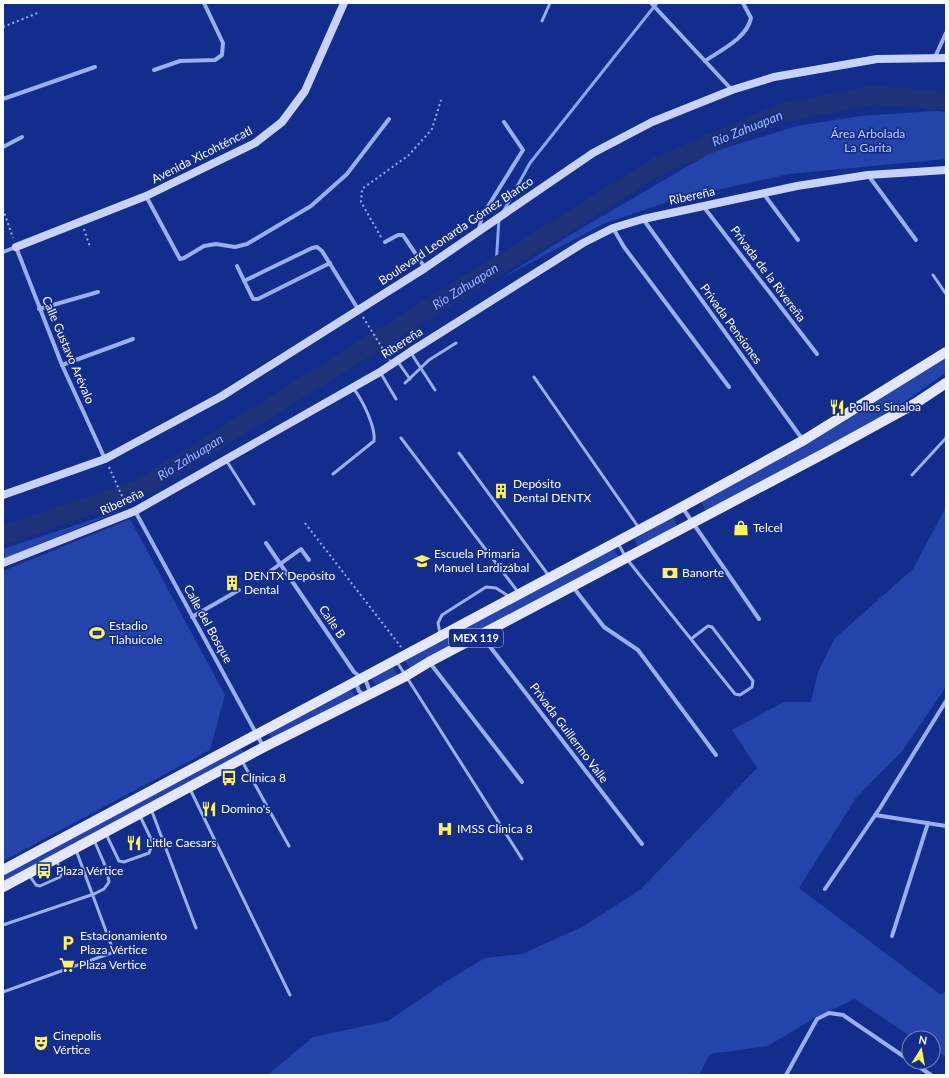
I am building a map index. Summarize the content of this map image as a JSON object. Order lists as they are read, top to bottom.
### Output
{
  "streets": {
    "main road": ["MEX 119"],
    "street": [
      "Avenida Xicohténcatl",
      "Ribereña",
      "Boulevard Leonarda Gómez Blanco",
      "Privada de la Rivereña",
      "Privada Pensiones",
      "Calle Gustavo Arévalo",
      "Calle B",
      "Calle del Bosque",
      "Privada Guillermo Valle"
    ]
  },
  "crossings": [
    ["Avenida Xicohténcatl", "Calle Gustavo Arévalo"],
    ["Ribereña", "Privada de la Rivereña"],
    ["Ribereña", "Privada Pensiones"],
    ["Ribereña", "Calle del Bosque"],
    ["Boulevard Leonarda Gómez Blanco", "Calle Gustavo Arévalo"],
    ["Privada Pensiones", "MEX 119"],
    ["Calle B", "MEX 119"],
    ["Calle del Bosque", "MEX 119"],
    ["MEX 119", "Privada Guillermo Valle"]
  ],
  "water": ["Río Zahuapan"],
  "parks": ["Área Arbolada La Garita"],
  "places": {
    "restaurant": ["Pollos Sinaloa", "Domino's", "Little Caesars"],
    "building": ["Depósito Dental DENTX", "DENTX Depósito Dental"],
    "shop": ["Telcel"],
    "school or university": ["Escuela Primaria Manuel Lardizábal"],
    "bank": ["Banorte"],
    "sports": ["Estadio Tlahuicole"],
    "bus stop": ["Clínica 8", "Plaza Vértice"],
    "hospital": ["IMSS Clínica 8"],
    "parking": ["Estacionamiento Plaza Vértice"],
    "supermarket": ["Plaza Vertice"],
    "theatre": ["Cinepolis Vértice"]
  },
  "north": "top"
}
